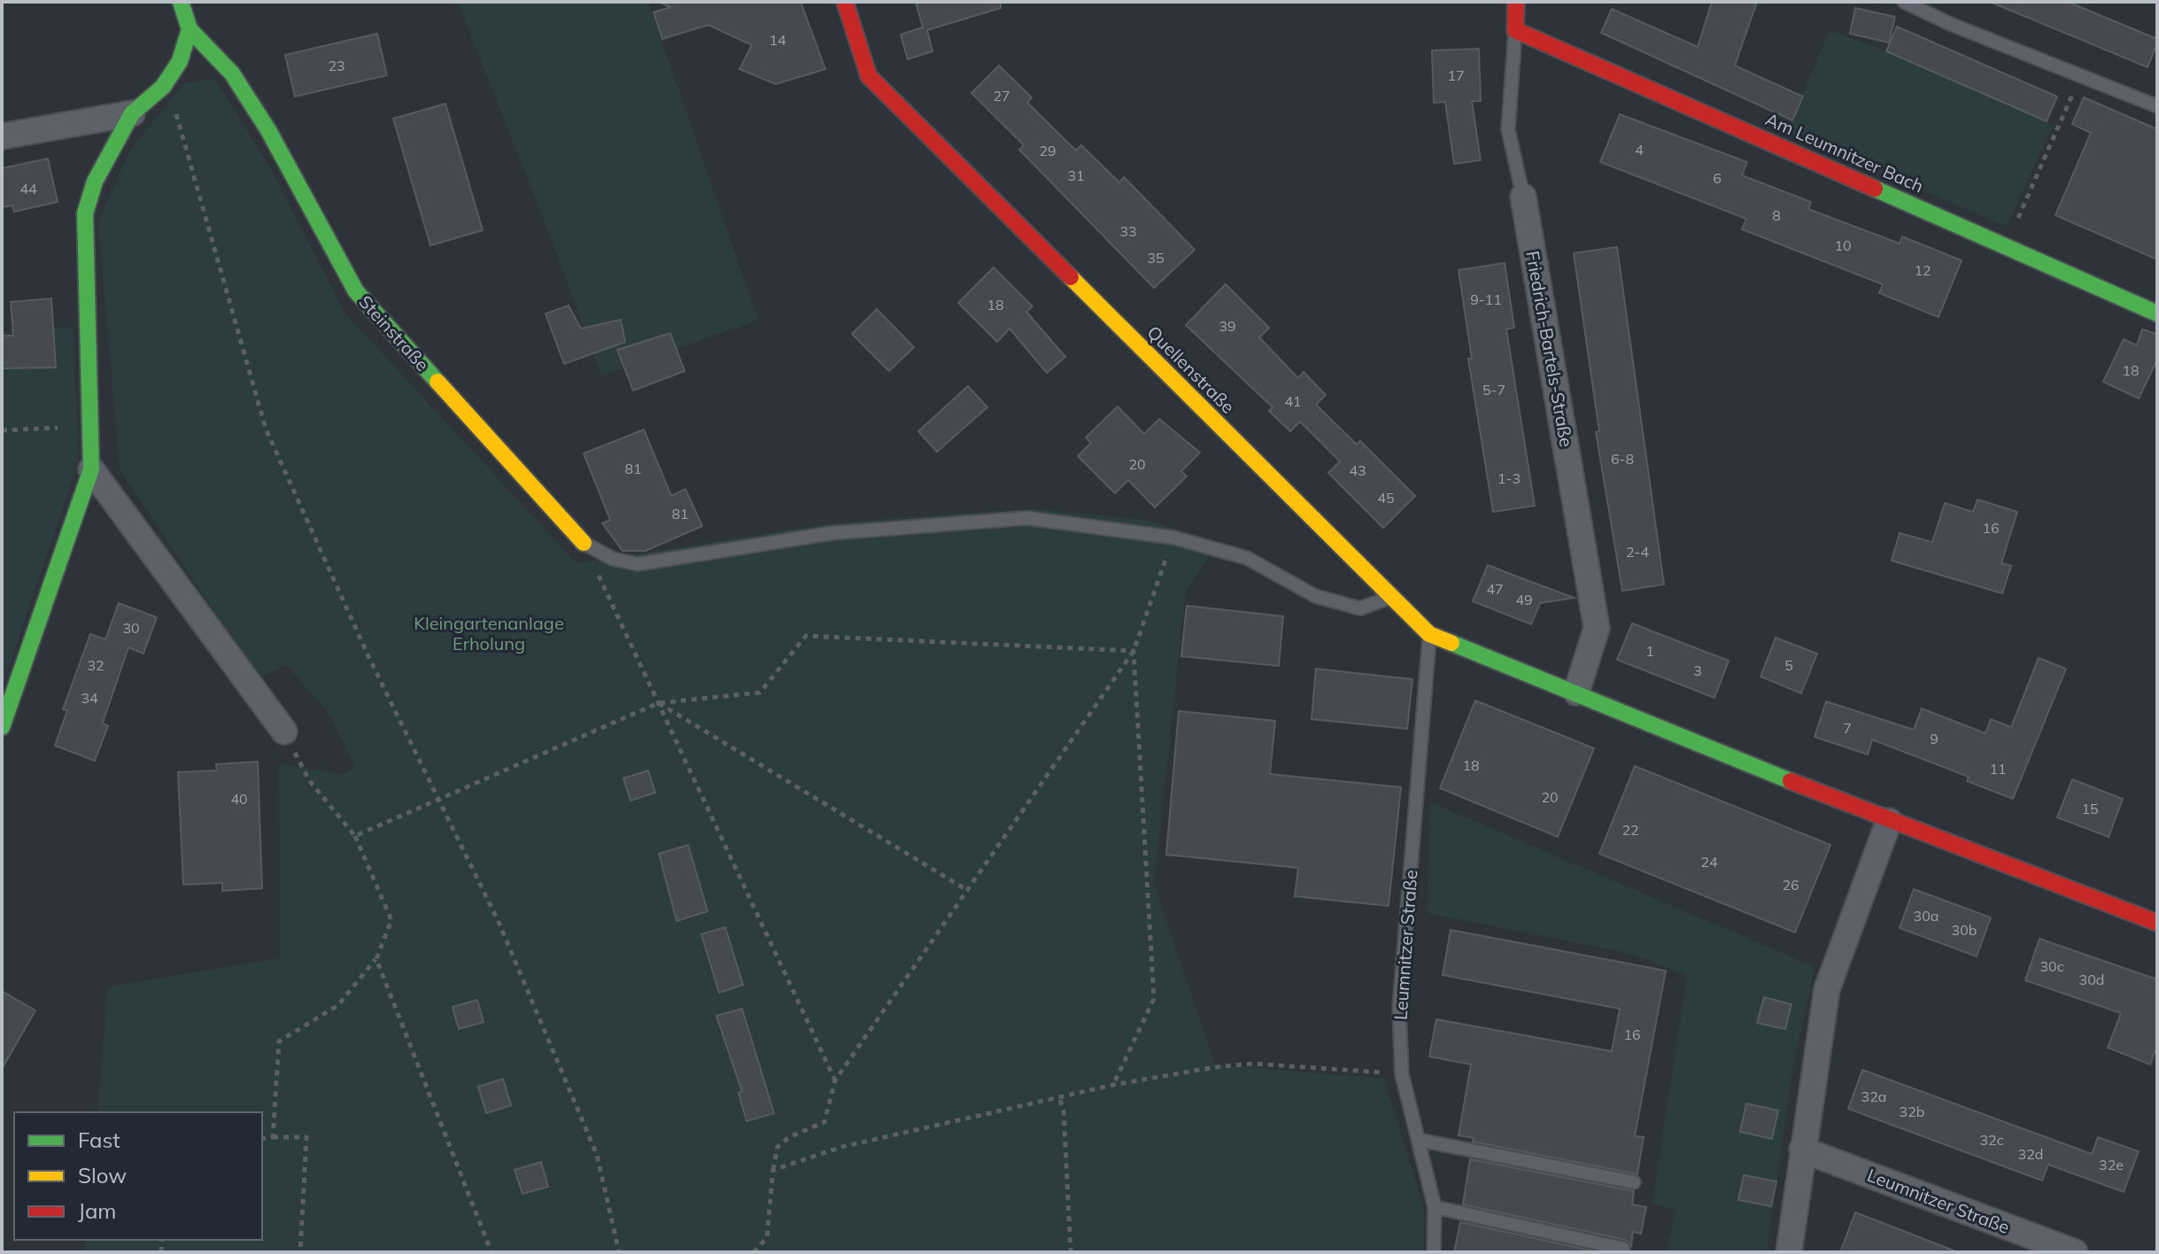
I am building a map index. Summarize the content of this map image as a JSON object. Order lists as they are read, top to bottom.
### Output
{
  "streets": {
    "street": [
      "Am Leumnitzer Bach",
      "Steinstraße",
      "Friedrich-Bartels-Straße",
      "Quellenstraße",
      "Leumnitzer Straße"
    ]
  },
  "crossings": [
    ["Am Leumnitzer Bach", "Friedrich-Bartels-Straße"],
    ["Friedrich-Bartels-Straße", "Quellenstraße"],
    ["Quellenstraße", "Leumnitzer Straße"]
  ],
  "parks": ["Kleingartenanlage Erholung"],
  "house_numbers": [
    "14",
    "23",
    "17",
    "27",
    "4",
    "29",
    "31",
    "6",
    "44",
    "8",
    "33",
    "10",
    "35",
    "12",
    "9-11",
    "18",
    "39",
    "18",
    "5-7",
    "41",
    "6-8",
    "20",
    "81",
    "43",
    "1-3",
    "45",
    "81",
    "16",
    "2-4",
    "47",
    "49",
    "30",
    "1",
    "32",
    "5",
    "3",
    "34",
    "7",
    "9",
    "18",
    "11",
    "20",
    "40",
    "15",
    "22",
    "24",
    "26",
    "30a",
    "30b",
    "30c",
    "30d",
    "16",
    "32a",
    "32b",
    "32c",
    "32d",
    "32e"
  ],
  "legend": ["Fast", "Slow", "Jam"]
}
